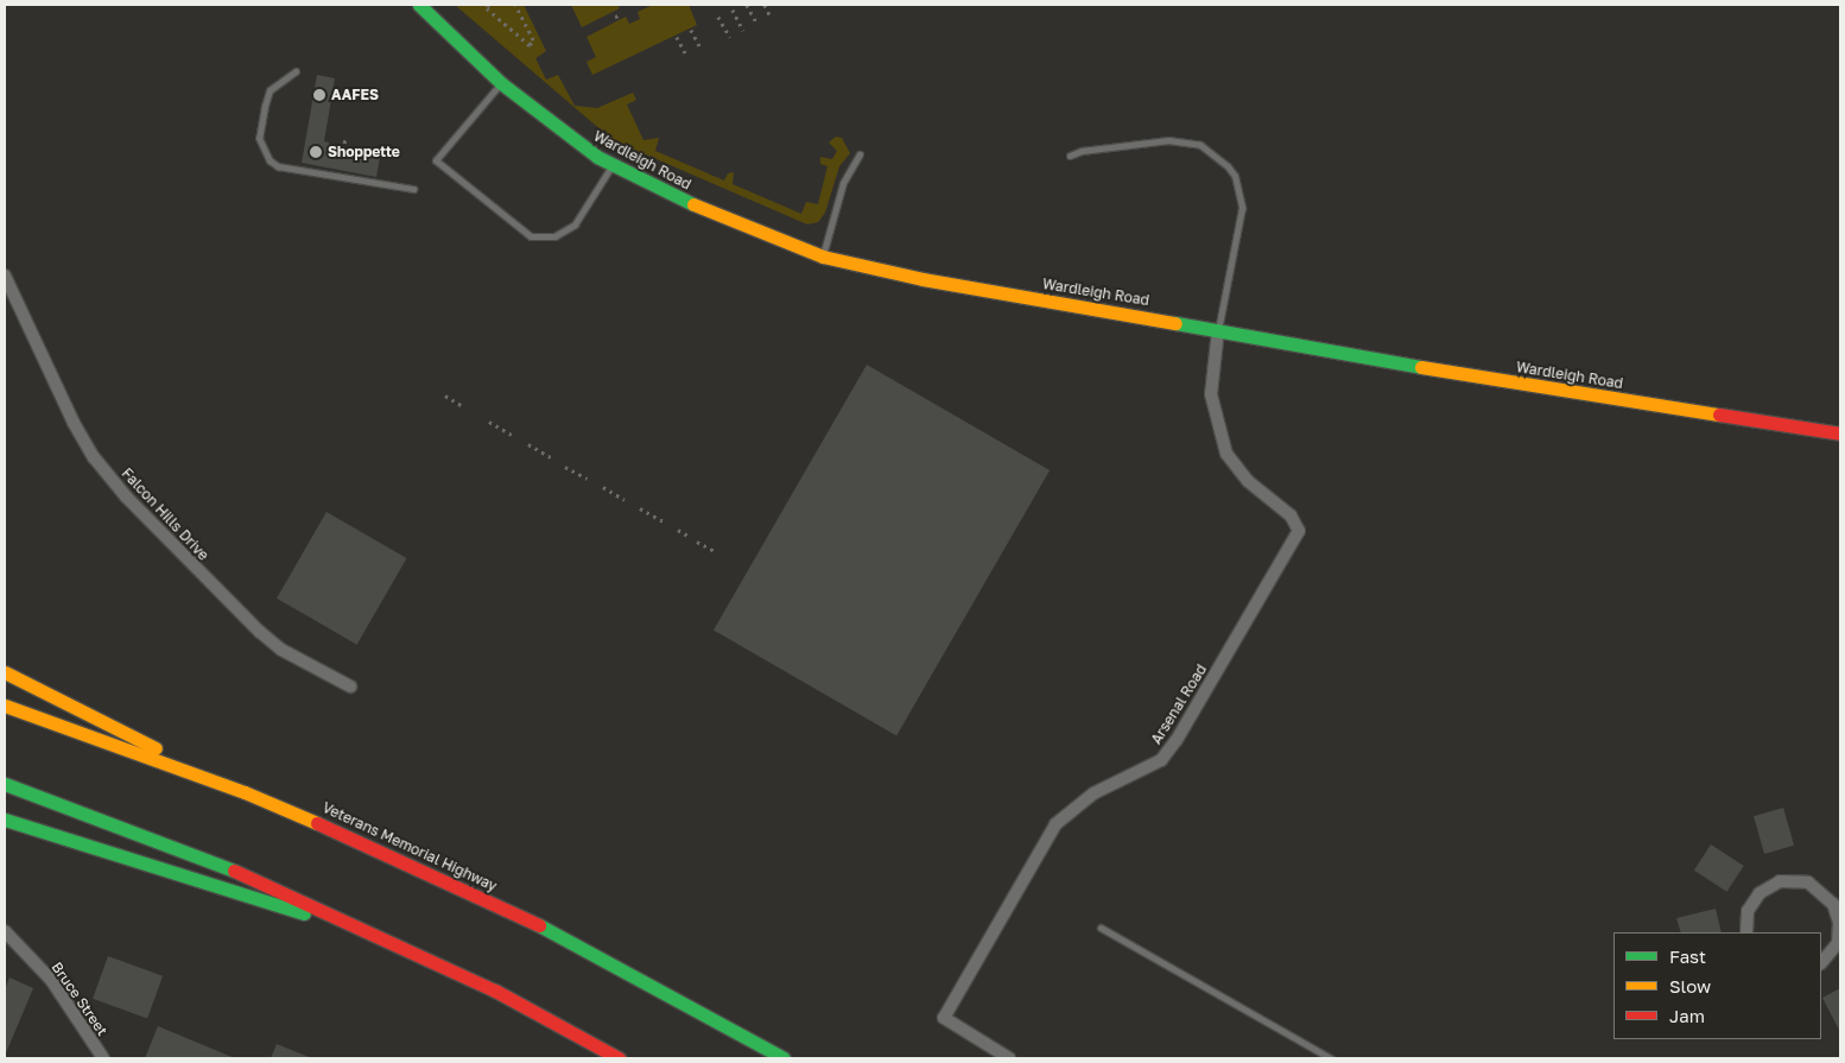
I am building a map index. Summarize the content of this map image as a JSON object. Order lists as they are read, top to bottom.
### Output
{
  "streets": {
    "main road": ["Wardleigh Road", "Veterans Memorial Highway"],
    "street": ["Falcon Hills Drive", "Arsenal Road", "Bruce Street"]
  },
  "crossings": [
    ["Wardleigh Road", "Arsenal Road"]
  ],
  "places": ["AAFES", "Shoppette"],
  "legend": ["Fast", "Slow", "Jam"]
}
